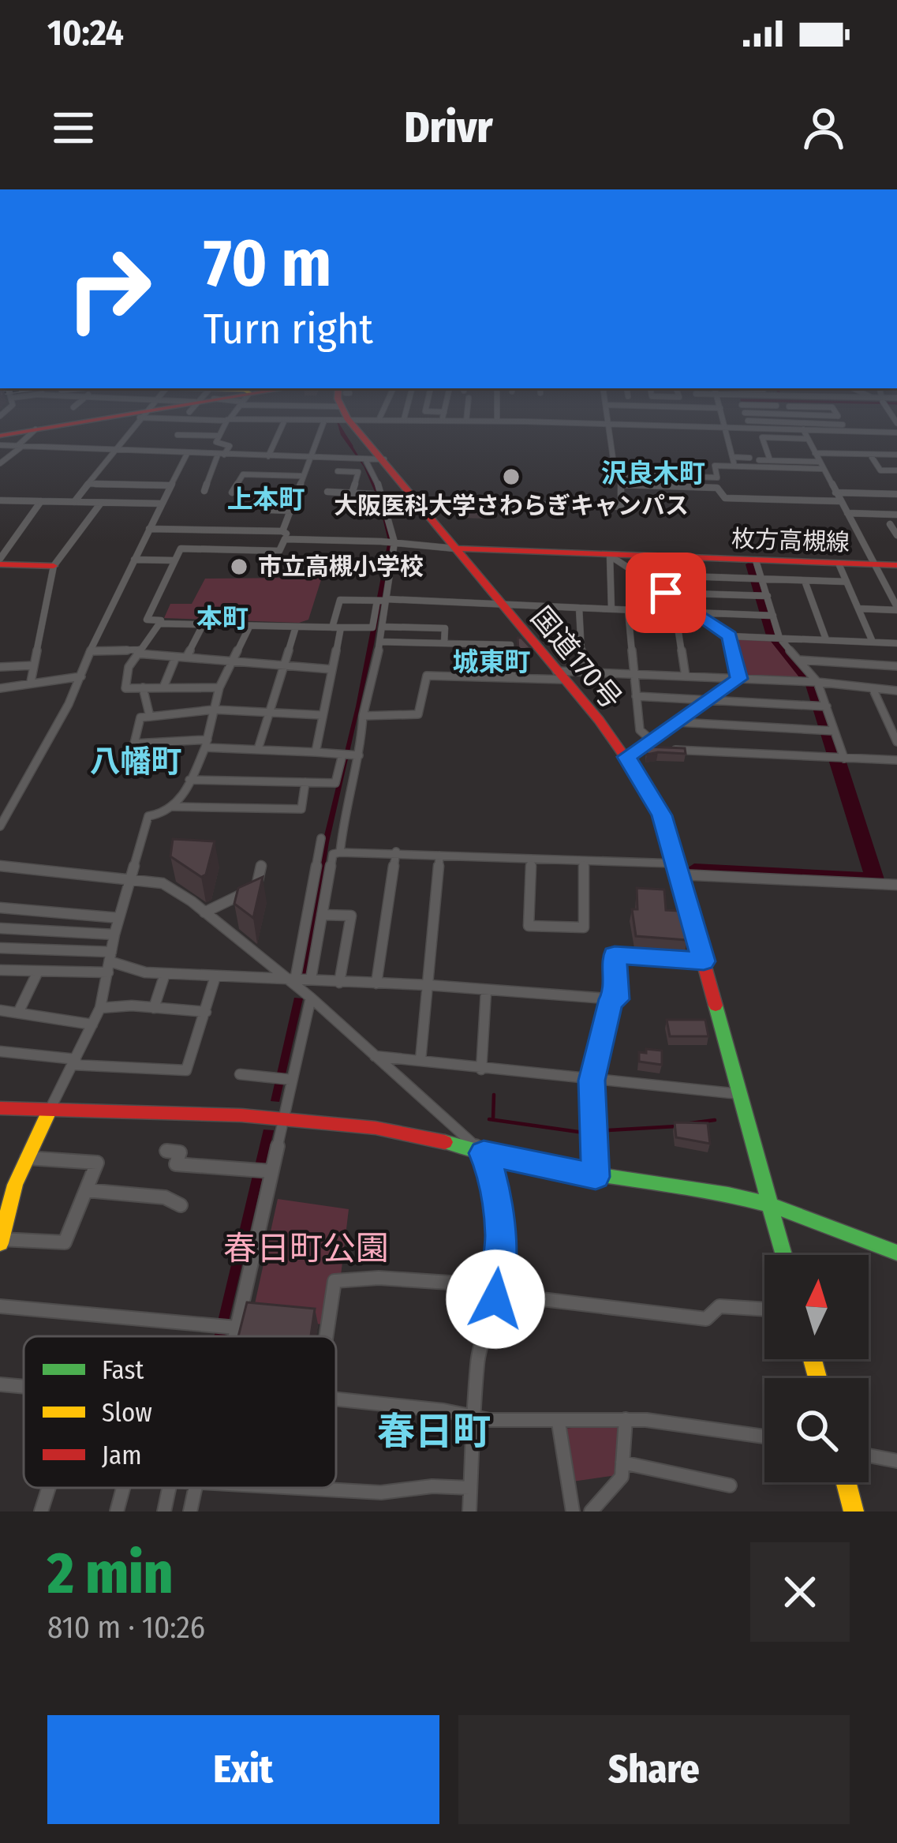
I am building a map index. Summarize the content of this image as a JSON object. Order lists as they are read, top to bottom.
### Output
{
  "streets": {
    "main road": ["枚方高槻線", "国道170号"]
  },
  "crossings": [
    ["枚方高槻線", "国道170号"]
  ],
  "districts": [
    "沢良木町",
    "上本町",
    "本町",
    "城東町",
    "八幡町",
    "春日町"
  ],
  "parks": ["春日町公園"],
  "places": ["大阪医科大学さわらぎキャンパス", "市立高槻小学校"],
  "legend": ["Fast", "Slow", "Jam"],
  "north": "top",
  "page": {
    "status": "10:24",
    "header": "Drivr",
    "turn": ["70 m", "Turn right"],
    "heading": ["2 min", "810 m · 10:26"],
    "buttons": ["Exit", "Share"]
  }
}
